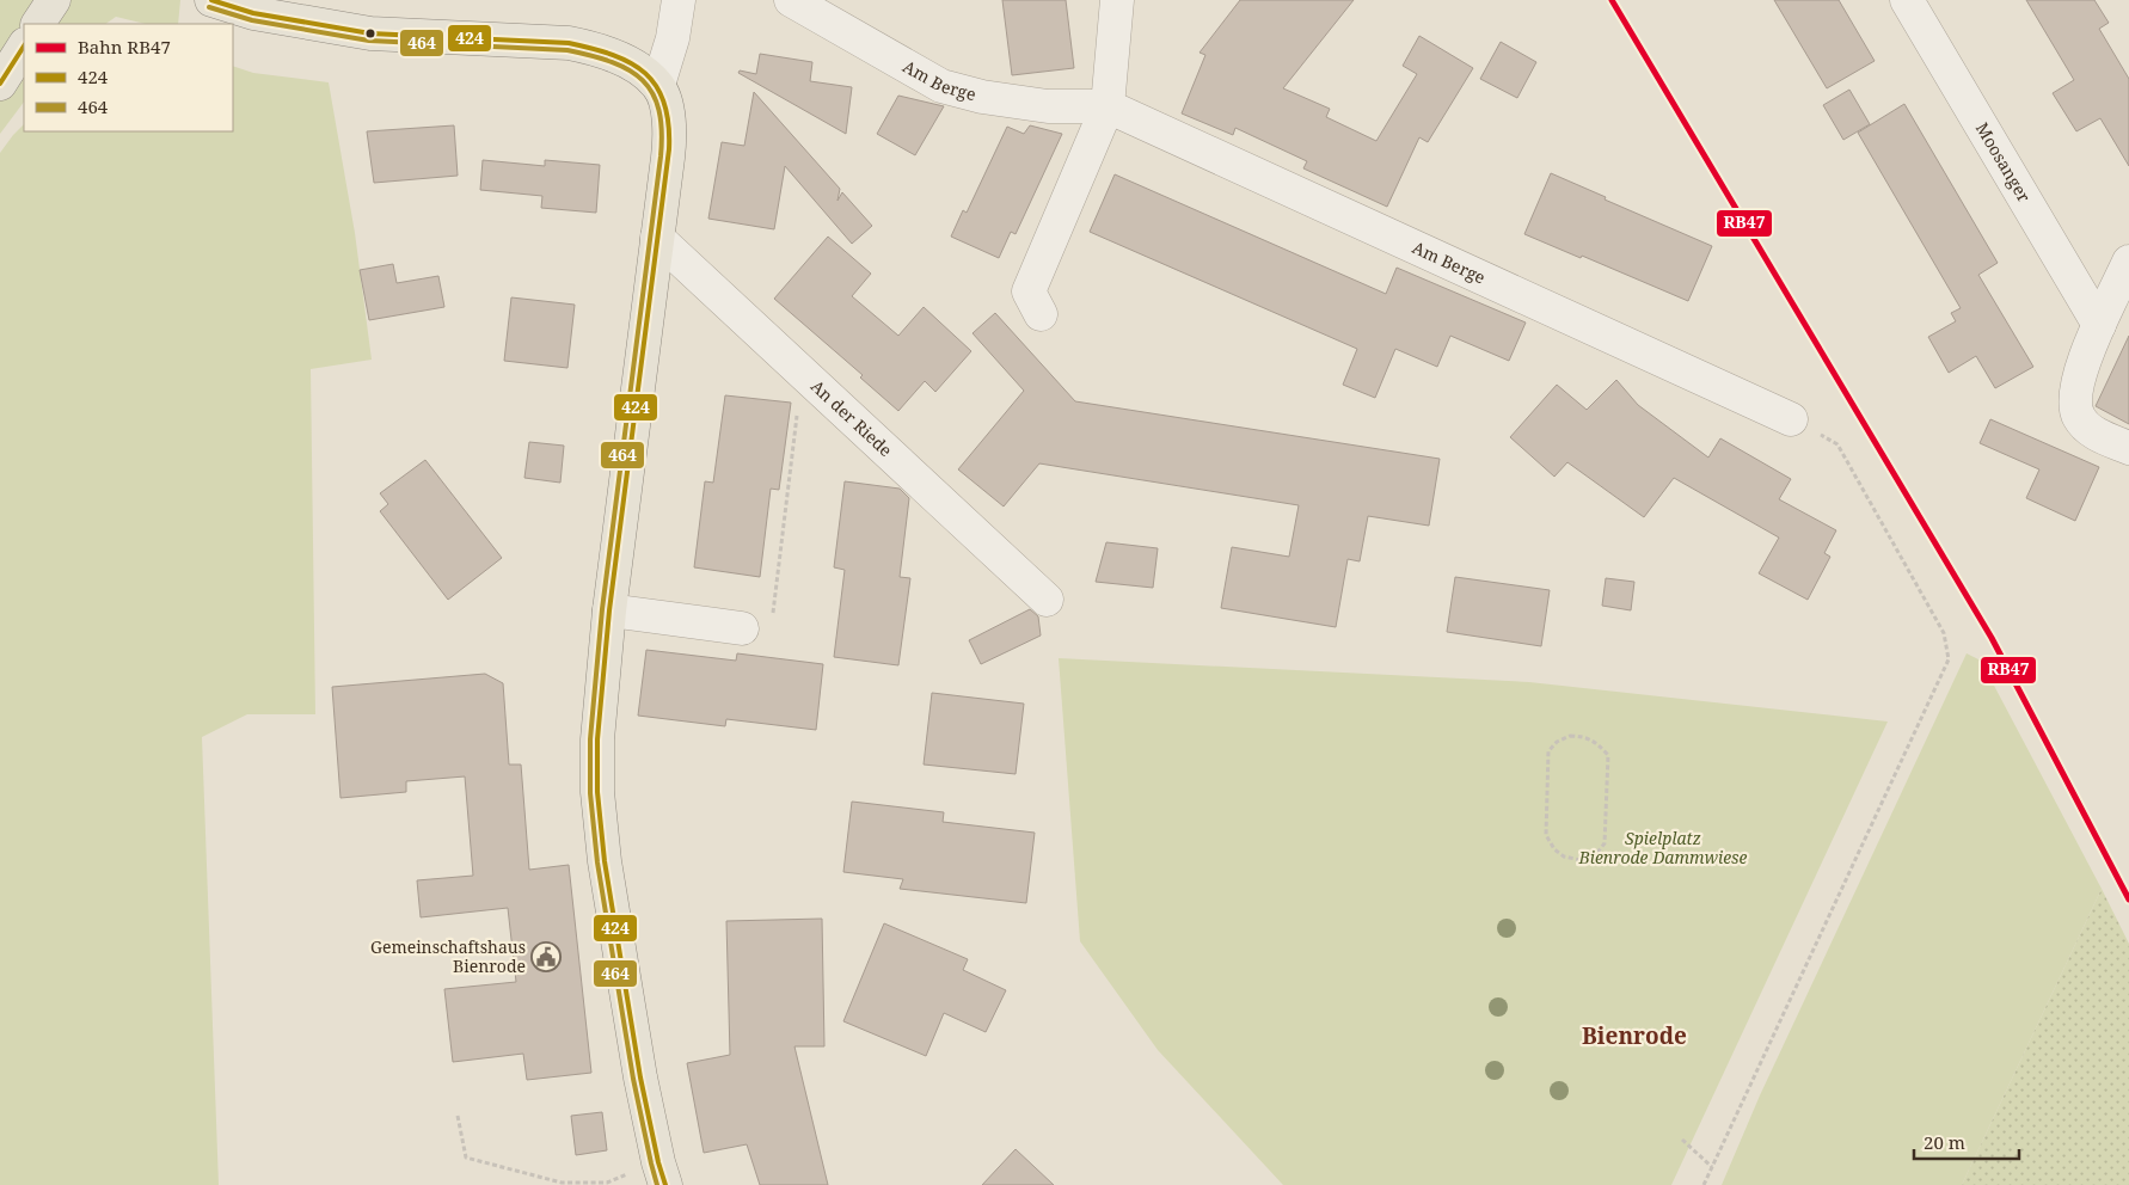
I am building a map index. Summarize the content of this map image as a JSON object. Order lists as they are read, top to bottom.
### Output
{
  "streets": {
    "street": ["Am Berge", "Moosanger", "An der Riede"]
  },
  "districts": ["Bienrode"],
  "parks": ["Spielplatz Bienrode Dammwiese"],
  "places": {
    "public building": ["Gemeinschaftshaus Bienrode"]
  },
  "lines": ["rail line RB47", "transit line 424", "transit line 464"],
  "legend": ["Bahn RB47", "424", "464"],
  "scale_bar": "20 m"
}
